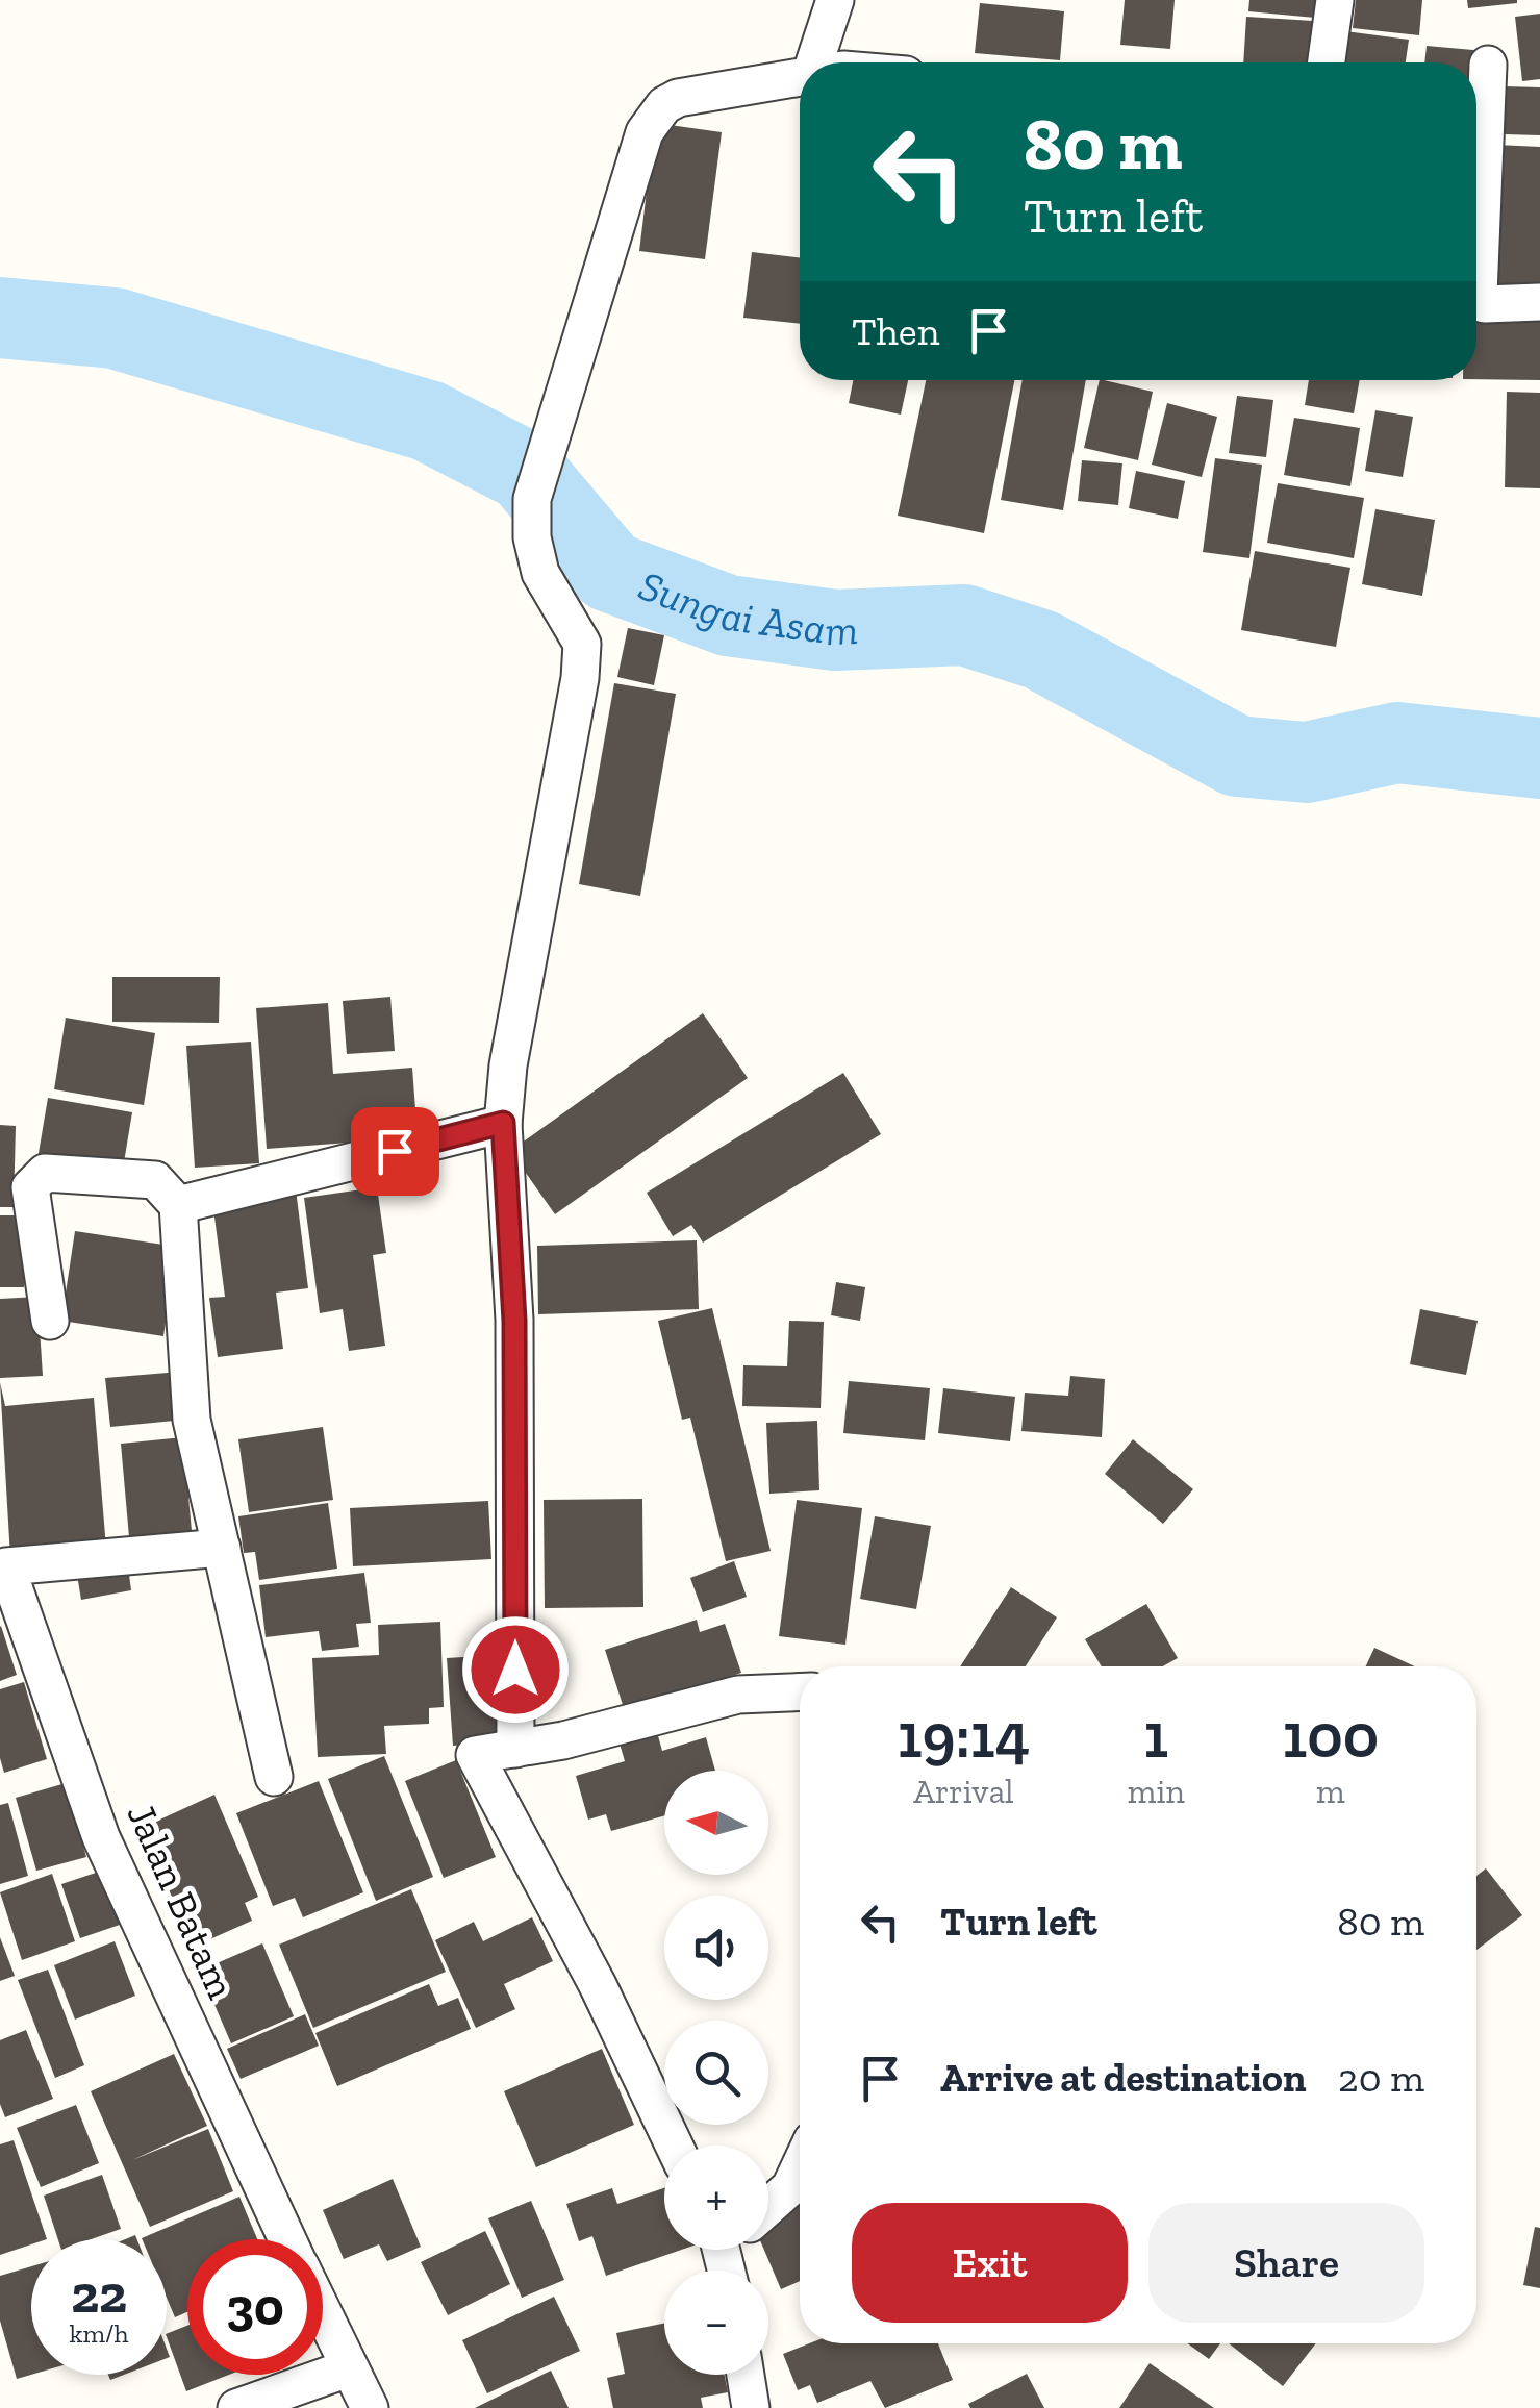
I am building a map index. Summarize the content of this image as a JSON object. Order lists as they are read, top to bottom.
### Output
{
  "streets": {
    "street": ["Jalan Batam"]
  },
  "water": ["Sungai Asam"],
  "north": "left",
  "page": {
    "turn": ["80 m", "Turn left"],
    "then": "Then",
    "eta": [
      "19:14",
      "Arrival",
      "1",
      "min",
      "100",
      "m"
    ],
    "map_buttons": ["+", "−"],
    "list": [
      {
        "name": "Turn left",
        "value": "80 m"
      },
      {
        "name": "Arrive at destination",
        "value": "20 m"
      }
    ],
    "buttons": ["Exit", "Share"],
    "speed": "22 km/h",
    "limit": "30"
  }
}
